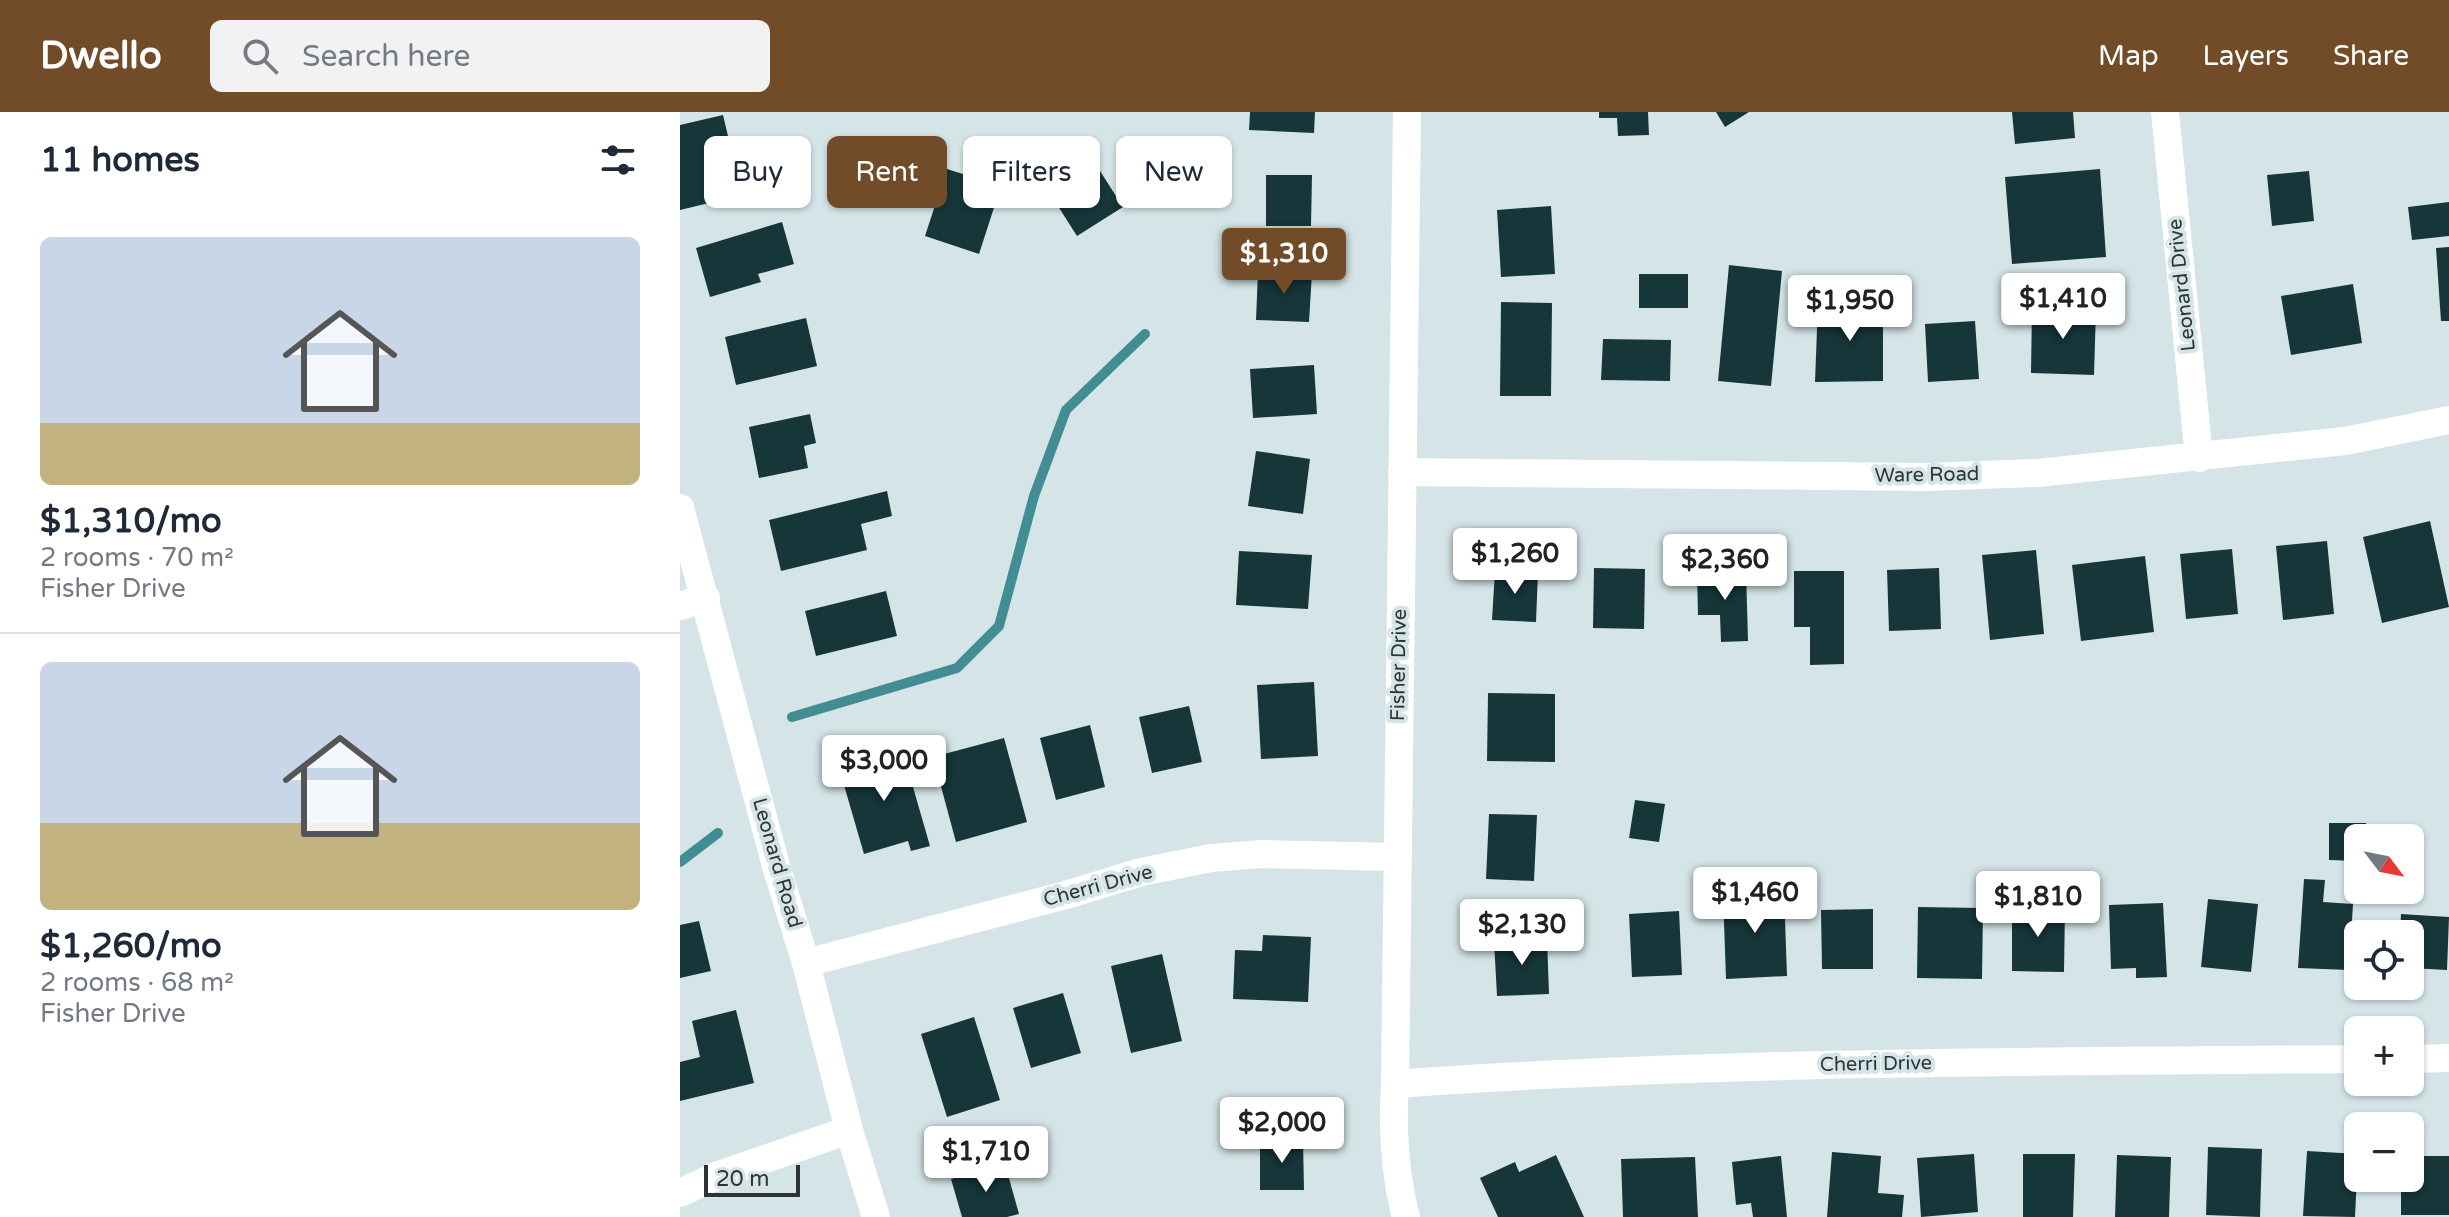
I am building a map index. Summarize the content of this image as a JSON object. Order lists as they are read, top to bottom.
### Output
{
  "streets": {
    "street": [
      "Leonard Drive",
      "Ware Road",
      "Fisher Drive",
      "Leonard Road",
      "Cherri Drive"
    ]
  },
  "crossings": [
    ["Leonard Drive", "Ware Road"],
    ["Ware Road", "Fisher Drive"],
    ["Fisher Drive", "Cherri Drive"],
    ["Leonard Road", "Cherri Drive"]
  ],
  "scale_bar": "20 m",
  "north": "bottom right",
  "page": {
    "header": "Dwello",
    "search": "Search here",
    "nav": ["Map", "Layers", "Share"],
    "heading": "11 homes",
    "chip": [
      "Buy",
      "Rent",
      "Filters",
      "New"
    ],
    "list": [
      {
        "name": "$1,310/mo",
        "note": "2 rooms · 70 m² · Fisher Drive"
      },
      {
        "name": "$1,260/mo",
        "note": "2 rooms · 68 m² · Fisher Drive"
      }
    ],
    "price": [
      "$1,310",
      "$1,410",
      "$1,950",
      "$1,260",
      "$2,360",
      "$3,000",
      "$1,460",
      "$1,810",
      "$2,130",
      "$2,000",
      "$1,710"
    ],
    "map_buttons": ["+", "−"],
    "scale": "20 m"
  }
}
